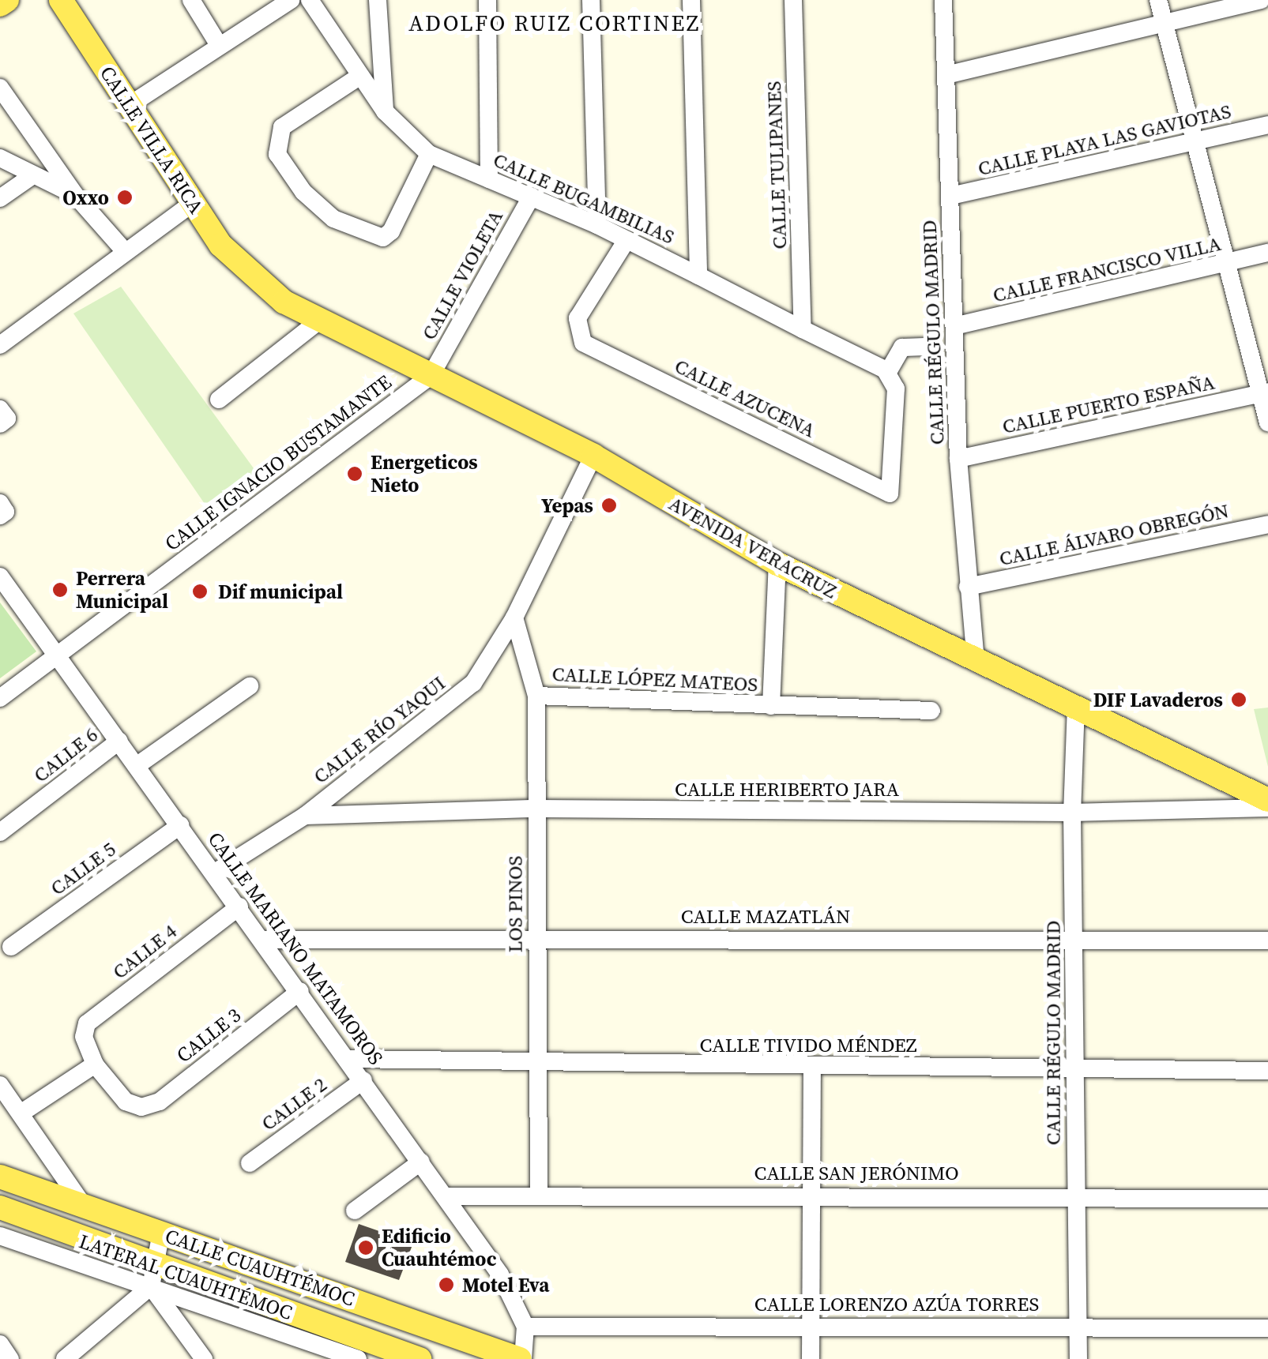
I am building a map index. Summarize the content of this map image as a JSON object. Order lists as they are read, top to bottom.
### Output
{
  "streets": {
    "main road": ["CALLE VILLA RICA", "AVENIDA VERACRUZ", "CALLE CUAUHTÉMOC"],
    "street": [
      "CALLE PLAYA LAS GAVIOTAS",
      "CALLE TULIPANES",
      "CALLE BUGAMBILIAS",
      "CALLE FRANCISCO VILLA",
      "CALLE VIOLETA",
      "CALLE RÉGULO MADRID",
      "CALLE AZUCENA",
      "CALLE PUERTO ESPAÑA",
      "CALLE IGNACIO BUSTAMANTE",
      "CALLE ÁLVARO OBREGÓN",
      "CALLE LÓPEZ MATEOS",
      "CALLE RÍO YAQUI",
      "CALLE 6",
      "CALLE HERIBERTO JARA",
      "CALLE 5",
      "LOS PINOS",
      "CALLE MAZATLÁN",
      "CALLE MARIANO MATAMOROS",
      "CALLE 4",
      "CALLE 3",
      "CALLE TIVIDO MÉNDEZ",
      "CALLE 2",
      "CALLE SAN JERÓNIMO",
      "LATERAL CUAUHTÉMOC",
      "CALLE LORENZO AZÚA TORRES"
    ]
  },
  "crossings": [
    ["CALLE VILLA RICA", "AVENIDA VERACRUZ"],
    ["CALLE PLAYA LAS GAVIOTAS", "CALLE RÉGULO MADRID"],
    ["CALLE TULIPANES", "CALLE BUGAMBILIAS"],
    ["CALLE BUGAMBILIAS", "CALLE VIOLETA"],
    ["CALLE BUGAMBILIAS", "CALLE AZUCENA"],
    ["CALLE FRANCISCO VILLA", "CALLE RÉGULO MADRID"],
    ["CALLE VIOLETA", "CALLE IGNACIO BUSTAMANTE"],
    ["CALLE VIOLETA", "AVENIDA VERACRUZ"],
    ["CALLE RÉGULO MADRID", "CALLE PUERTO ESPAÑA"],
    ["CALLE RÉGULO MADRID", "CALLE ÁLVARO OBREGÓN"],
    ["CALLE RÉGULO MADRID", "AVENIDA VERACRUZ"],
    ["CALLE RÉGULO MADRID", "CALLE HERIBERTO JARA"],
    ["CALLE RÉGULO MADRID", "CALLE MAZATLÁN"],
    ["CALLE RÉGULO MADRID", "CALLE TIVIDO MÉNDEZ"],
    ["CALLE RÉGULO MADRID", "CALLE SAN JERÓNIMO"],
    ["CALLE RÉGULO MADRID", "CALLE LORENZO AZÚA TORRES"],
    ["CALLE IGNACIO BUSTAMANTE", "AVENIDA VERACRUZ"],
    ["CALLE IGNACIO BUSTAMANTE", "CALLE MARIANO MATAMOROS"],
    ["AVENIDA VERACRUZ", "CALLE RÍO YAQUI"],
    ["CALLE LÓPEZ MATEOS", "LOS PINOS"],
    ["CALLE RÍO YAQUI", "CALLE HERIBERTO JARA"],
    ["CALLE RÍO YAQUI", "LOS PINOS"],
    ["CALLE RÍO YAQUI", "CALLE MARIANO MATAMOROS"],
    ["CALLE 6", "CALLE MARIANO MATAMOROS"],
    ["CALLE HERIBERTO JARA", "LOS PINOS"],
    ["CALLE 5", "CALLE MARIANO MATAMOROS"],
    ["LOS PINOS", "CALLE MAZATLÁN"],
    ["LOS PINOS", "CALLE TIVIDO MÉNDEZ"],
    ["LOS PINOS", "CALLE SAN JERÓNIMO"],
    ["CALLE MAZATLÁN", "CALLE MARIANO MATAMOROS"],
    ["CALLE MARIANO MATAMOROS", "CALLE 4"],
    ["CALLE MARIANO MATAMOROS", "CALLE 3"],
    ["CALLE MARIANO MATAMOROS", "CALLE TIVIDO MÉNDEZ"],
    ["CALLE MARIANO MATAMOROS", "CALLE 2"],
    ["CALLE MARIANO MATAMOROS", "CALLE SAN JERÓNIMO"],
    ["CALLE MARIANO MATAMOROS", "CALLE LORENZO AZÚA TORRES"],
    ["CALLE 4", "CALLE 3"]
  ],
  "districts": ["ADOLFO RUIZ CORTINEZ"],
  "places": [
    "Oxxo",
    "Energeticos Nieto",
    "Yepas",
    "Perrera Municipal",
    "Dif municipal",
    "DIF Lavaderos",
    "Edificio Cuauhtémoc",
    "Motel Eva"
  ]
}
